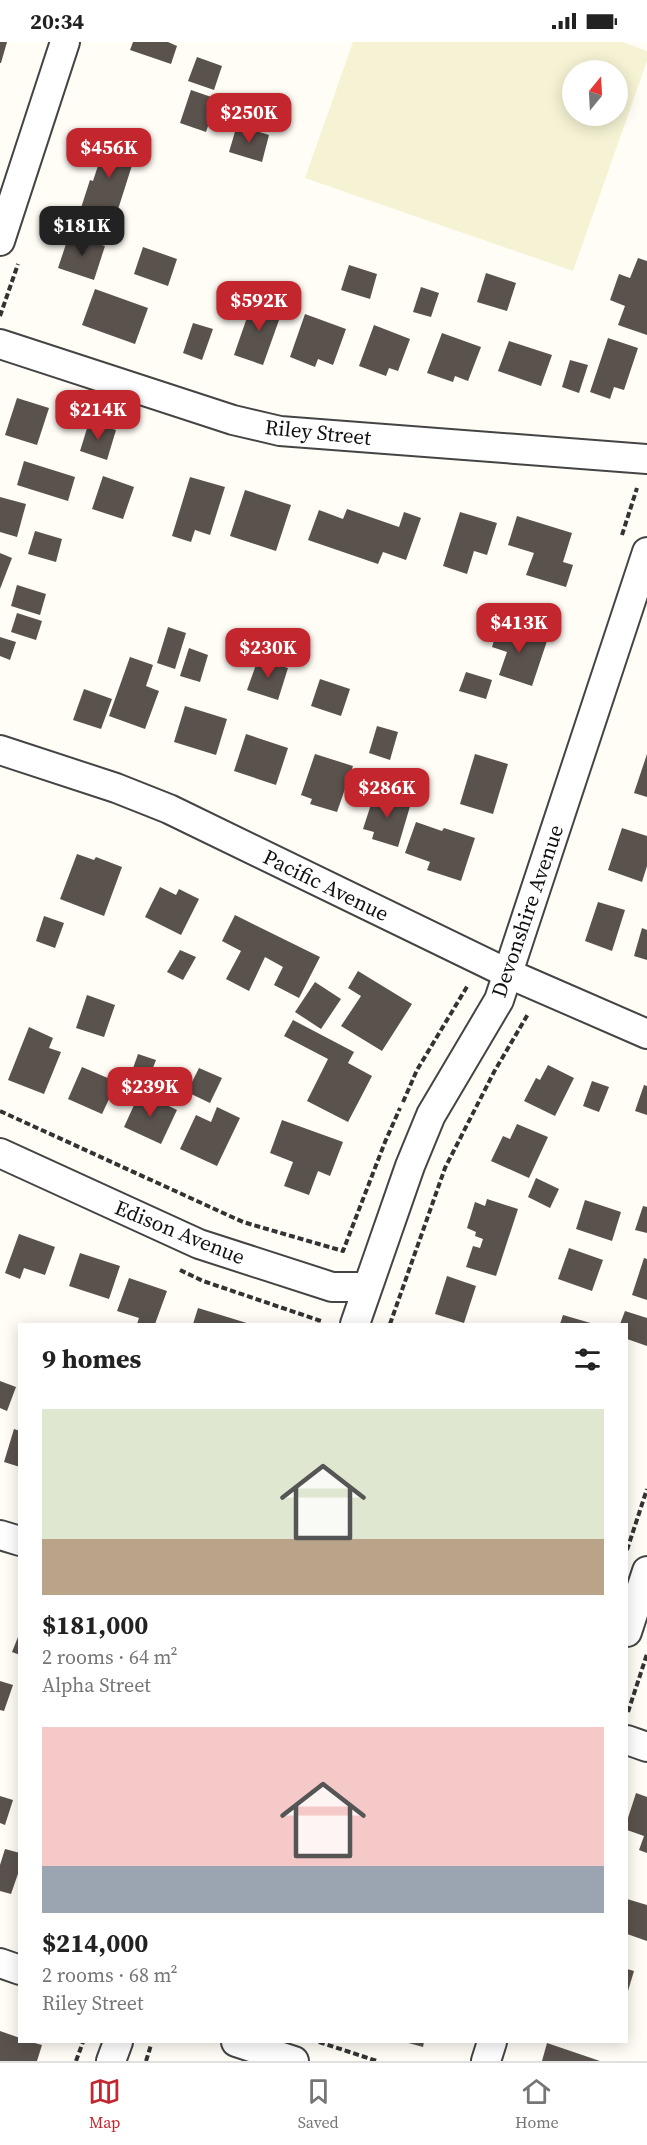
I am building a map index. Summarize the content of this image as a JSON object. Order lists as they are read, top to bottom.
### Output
{
  "streets": {
    "street": [
      "Riley Street",
      "Pacific Avenue",
      "Devonshire Avenue",
      "Edison Avenue"
    ]
  },
  "crossings": [
    ["Pacific Avenue", "Devonshire Avenue"],
    ["Devonshire Avenue", "Edison Avenue"]
  ],
  "north": "top",
  "page": {
    "status": "20:34",
    "price": [
      "$250K",
      "$456K",
      "$181K",
      "$592K",
      "$214K",
      "$413K",
      "$230K",
      "$286K",
      "$239K"
    ],
    "heading": "9 homes",
    "list": [
      {
        "name": "$181,000",
        "note": "2 rooms · 64 m² · Alpha Street"
      },
      {
        "name": "$214,000",
        "note": "2 rooms · 68 m² · Riley Street"
      }
    ],
    "tabs": ["Map", "Saved", "Home"]
  }
}
